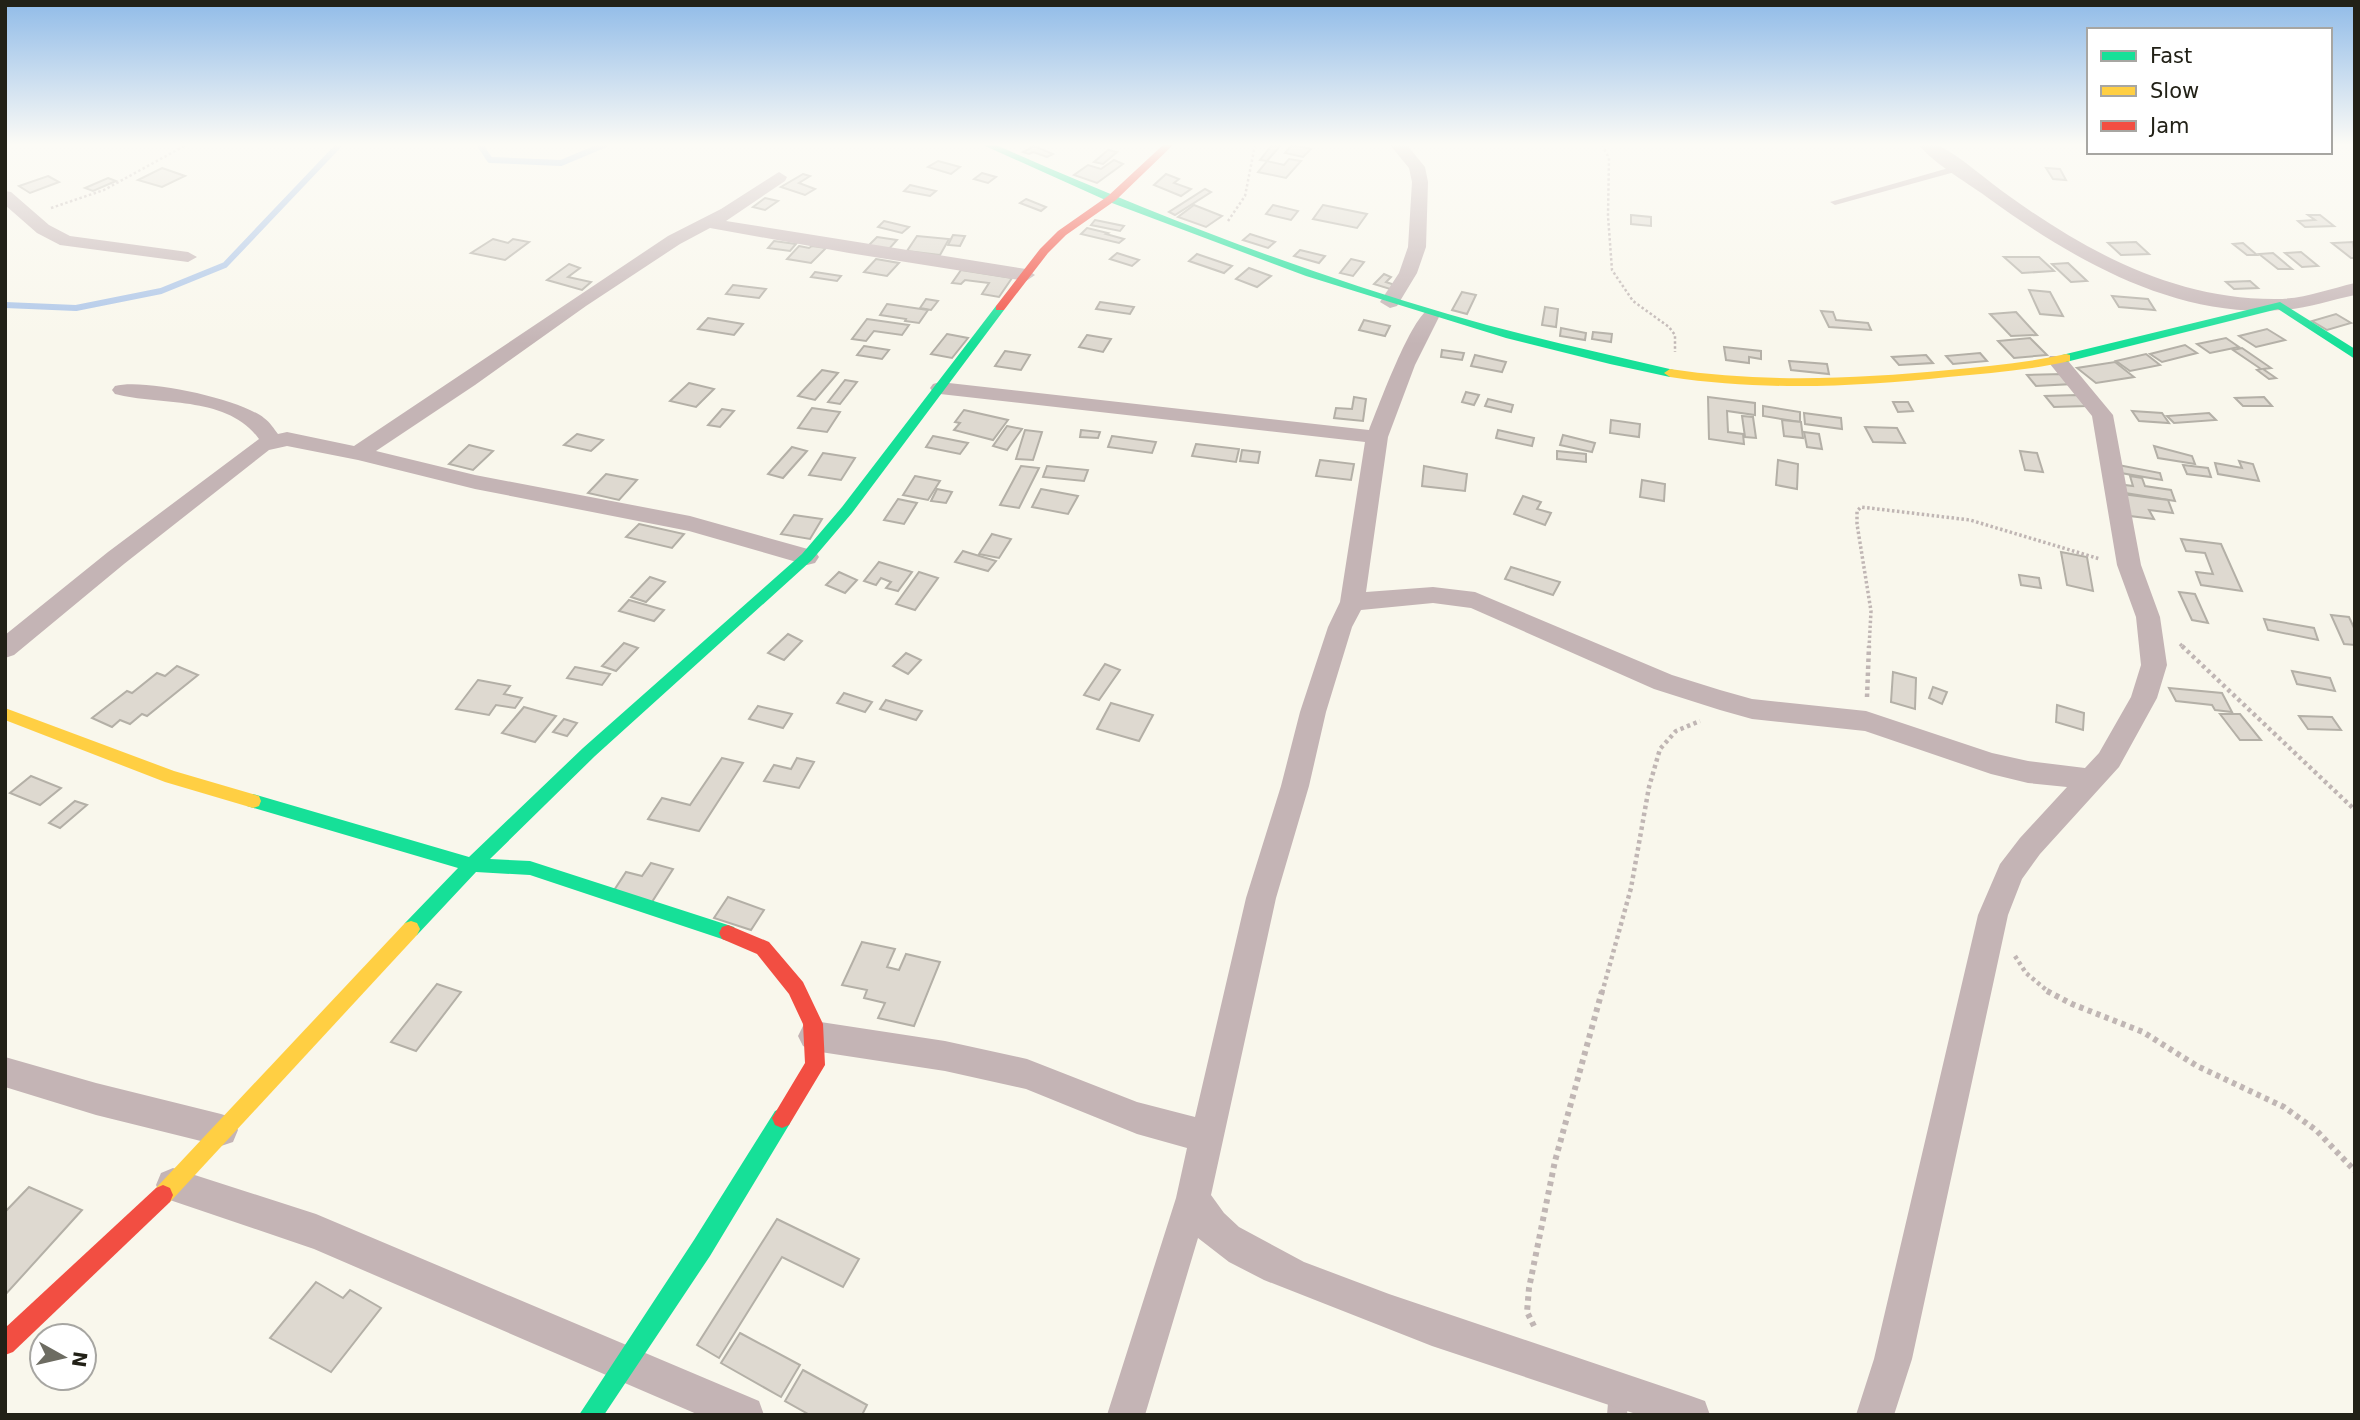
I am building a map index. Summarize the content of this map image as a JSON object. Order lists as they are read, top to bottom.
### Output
{
  "legend": ["Fast", "Slow", "Jam"],
  "north": "right"
}
